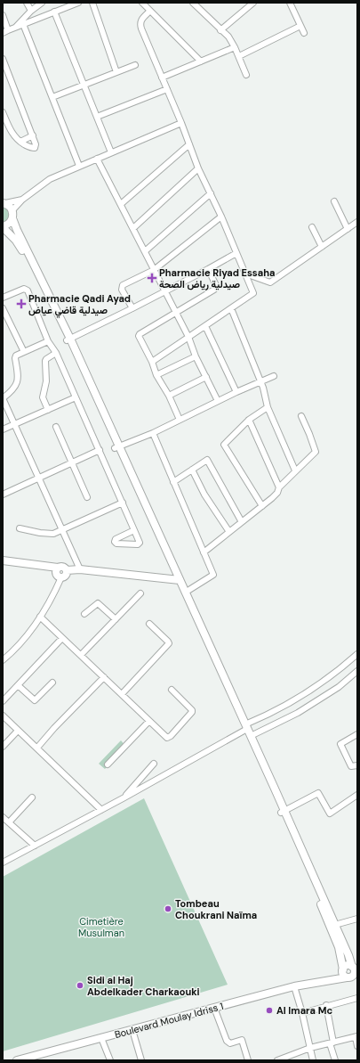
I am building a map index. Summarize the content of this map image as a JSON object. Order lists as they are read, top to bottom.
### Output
{
  "streets": {
    "main road": ["Boulevard Moulay Idriss 1"]
  },
  "parks": ["Cimetière Musulman"],
  "places": {
    "health": ["Pharmacie Riyad Essaha صيدلية رياض الصحة", "Pharmacie Qadi Ayad صيدلية قاضي عياض"],
    "other": ["Tombeau Choukrani Naïma", "Sidi al Haj Abdelkader Charkaouki", "Al Imara Mc"]
  }
}
